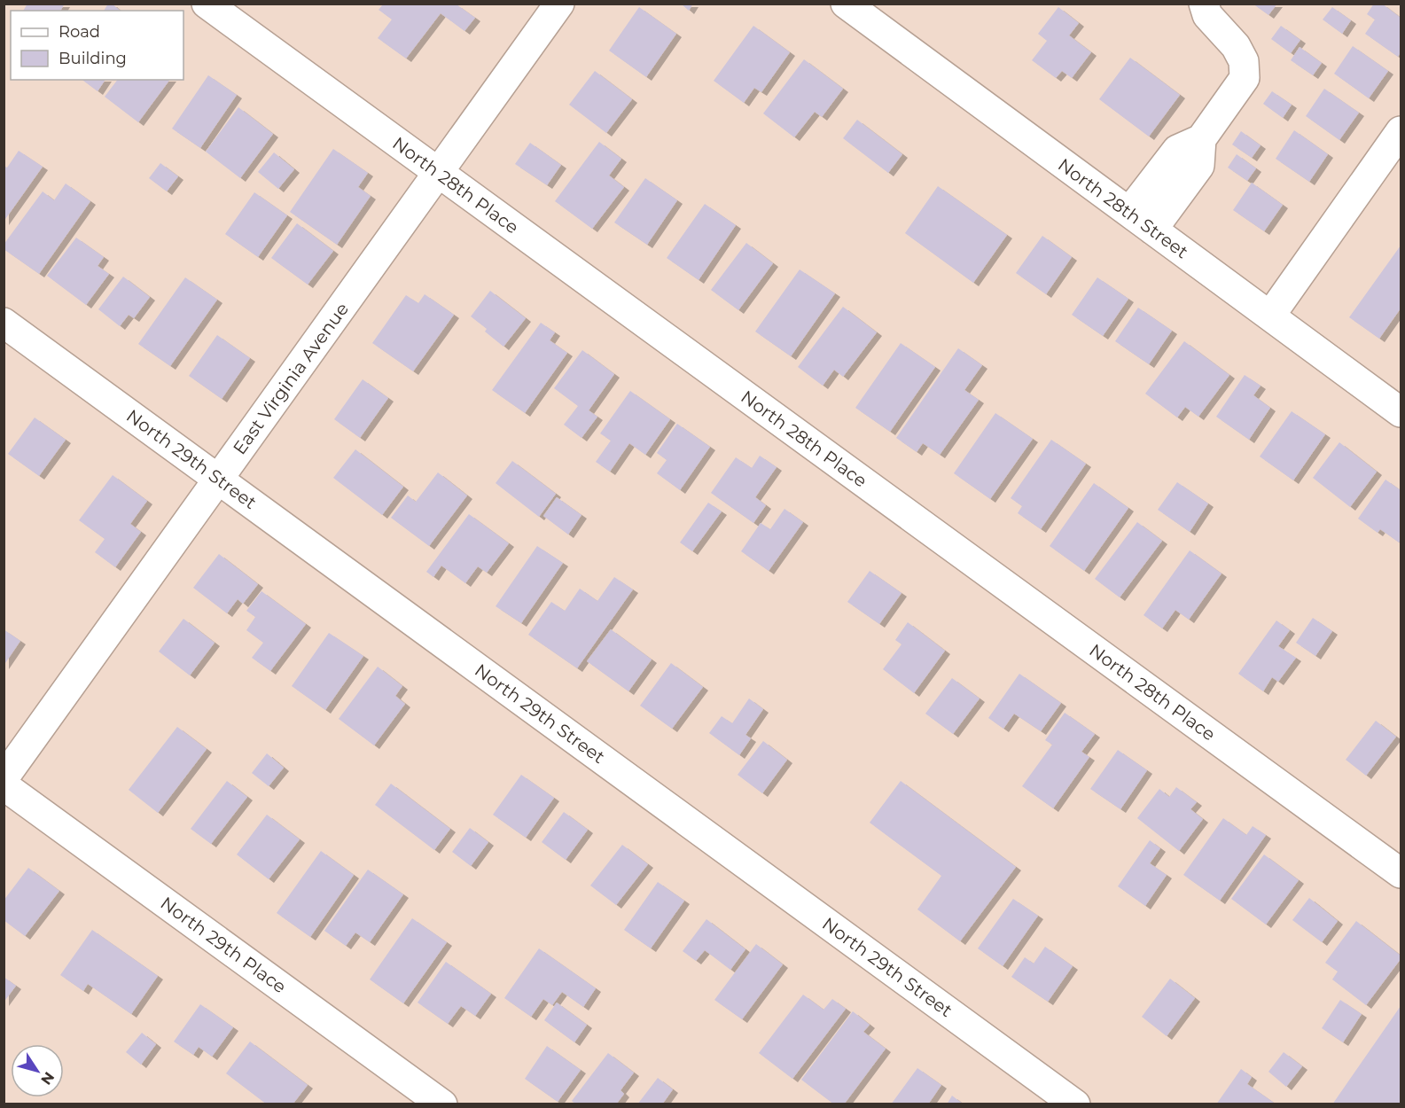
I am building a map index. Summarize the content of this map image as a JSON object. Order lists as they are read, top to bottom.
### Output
{
  "streets": {
    "street": [
      "North 28th Place",
      "North 28th Street",
      "East Virginia Avenue",
      "North 29th Street",
      "North 29th Place"
    ]
  },
  "crossings": [
    ["North 28th Place", "East Virginia Avenue"],
    ["East Virginia Avenue", "North 29th Street"]
  ],
  "legend": ["Road", "Building"],
  "north": "bottom right"
}
